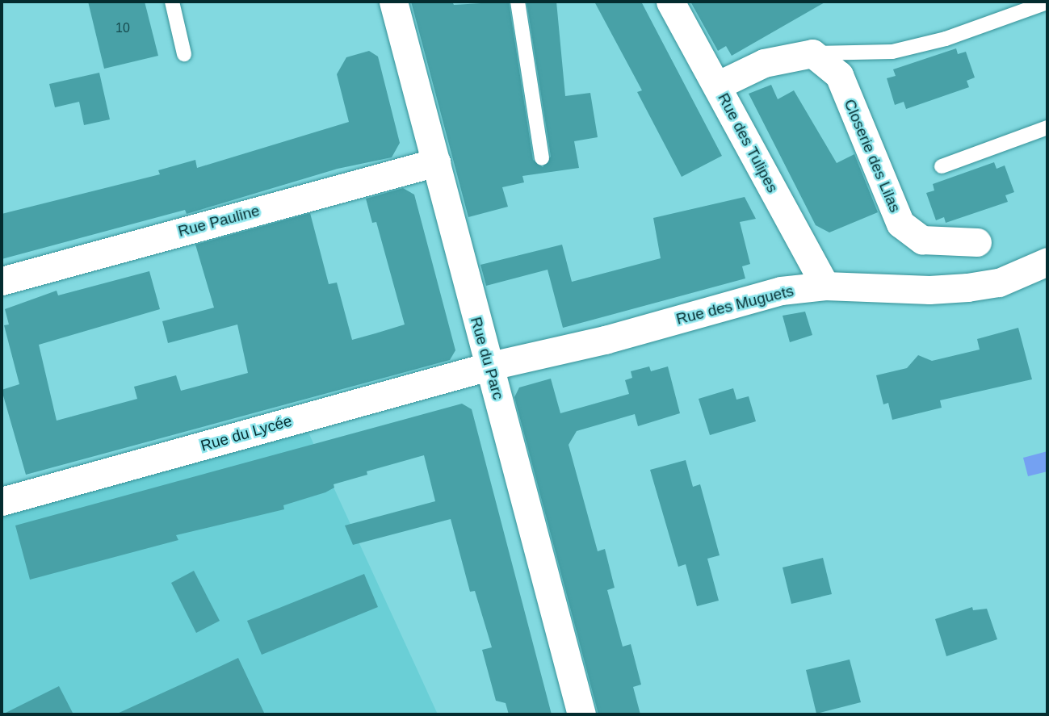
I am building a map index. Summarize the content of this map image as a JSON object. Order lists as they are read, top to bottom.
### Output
{
  "streets": {
    "street": [
      "Rue des Tulipes",
      "Closerie des Lilas",
      "Rue Pauline",
      "Rue des Muguets",
      "Rue du Parc",
      "Rue du Lycée"
    ]
  },
  "crossings": [
    ["Rue des Tulipes", "Rue des Muguets"],
    ["Rue Pauline", "Rue du Parc"],
    ["Rue des Muguets", "Rue du Parc"],
    ["Rue des Muguets", "Rue du Lycée"],
    ["Rue du Parc", "Rue du Lycée"]
  ],
  "house_numbers": ["10"]
}
